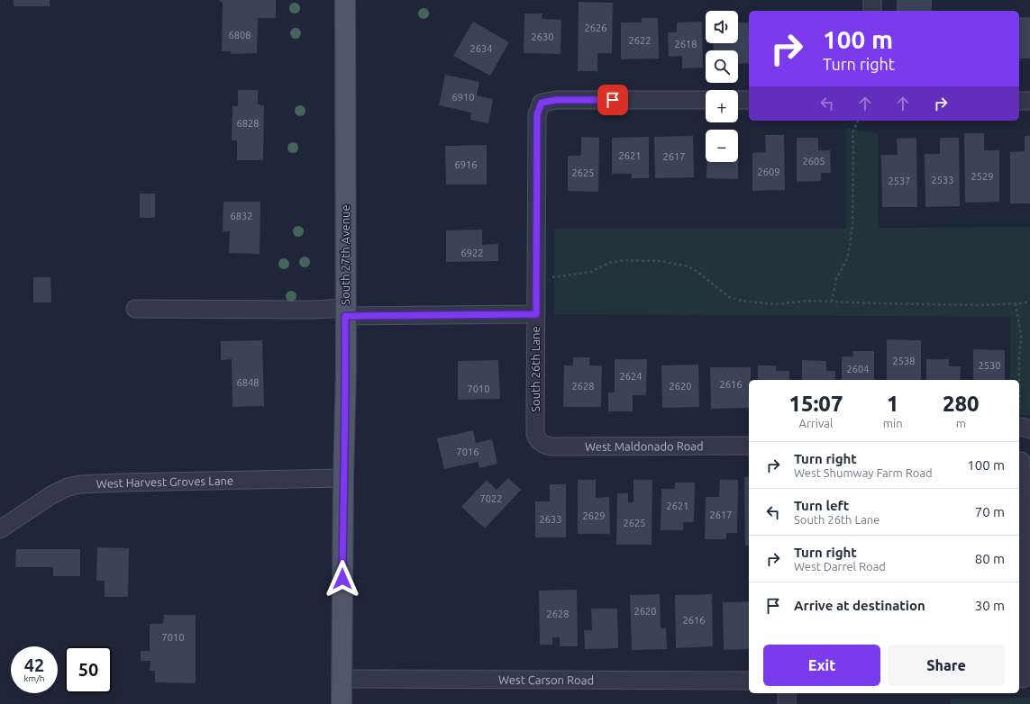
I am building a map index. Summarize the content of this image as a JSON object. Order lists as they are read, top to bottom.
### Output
{
  "streets": {
    "main road": ["South 27th Avenue"],
    "street": [
      "South 26th Lane",
      "West Maldonado Road",
      "West Harvest Groves Lane",
      "West Carson Road"
    ]
  },
  "crossings": [
    ["South 27th Avenue", "West Harvest Groves Lane"],
    ["South 27th Avenue", "West Carson Road"],
    ["South 26th Lane", "West Maldonado Road"]
  ],
  "house_numbers": [
    "2626",
    "6808",
    "2630",
    "2622",
    "2618",
    "2634",
    "6910",
    "6828",
    "2621",
    "2617",
    "2605",
    "6916",
    "2609",
    "2625",
    "2529",
    "2533",
    "2537",
    "6832",
    "6922",
    "2538",
    "2530",
    "2604",
    "2624",
    "6848",
    "2616",
    "2628",
    "2620",
    "7010",
    "7016",
    "7022",
    "2621",
    "2617",
    "2629",
    "2633",
    "2625",
    "2620",
    "2628",
    "2616",
    "7010"
  ],
  "page": {
    "map_buttons": ["+", "−"],
    "turn": ["100 m", "Turn right"],
    "eta": [
      "15:07",
      "Arrival",
      "1",
      "min",
      "280",
      "m"
    ],
    "list": [
      {
        "name": "Turn right",
        "note": "West Shumway Farm Road",
        "value": "100 m"
      },
      {
        "name": "Turn left",
        "note": "South 26th Lane",
        "value": "70 m"
      },
      {
        "name": "Turn right",
        "note": "West Darrel Road",
        "value": "80 m"
      },
      {
        "name": "Arrive at destination",
        "value": "30 m"
      }
    ],
    "buttons": ["Exit", "Share"],
    "speed": "42 km/h",
    "limit": "50"
  }
}
